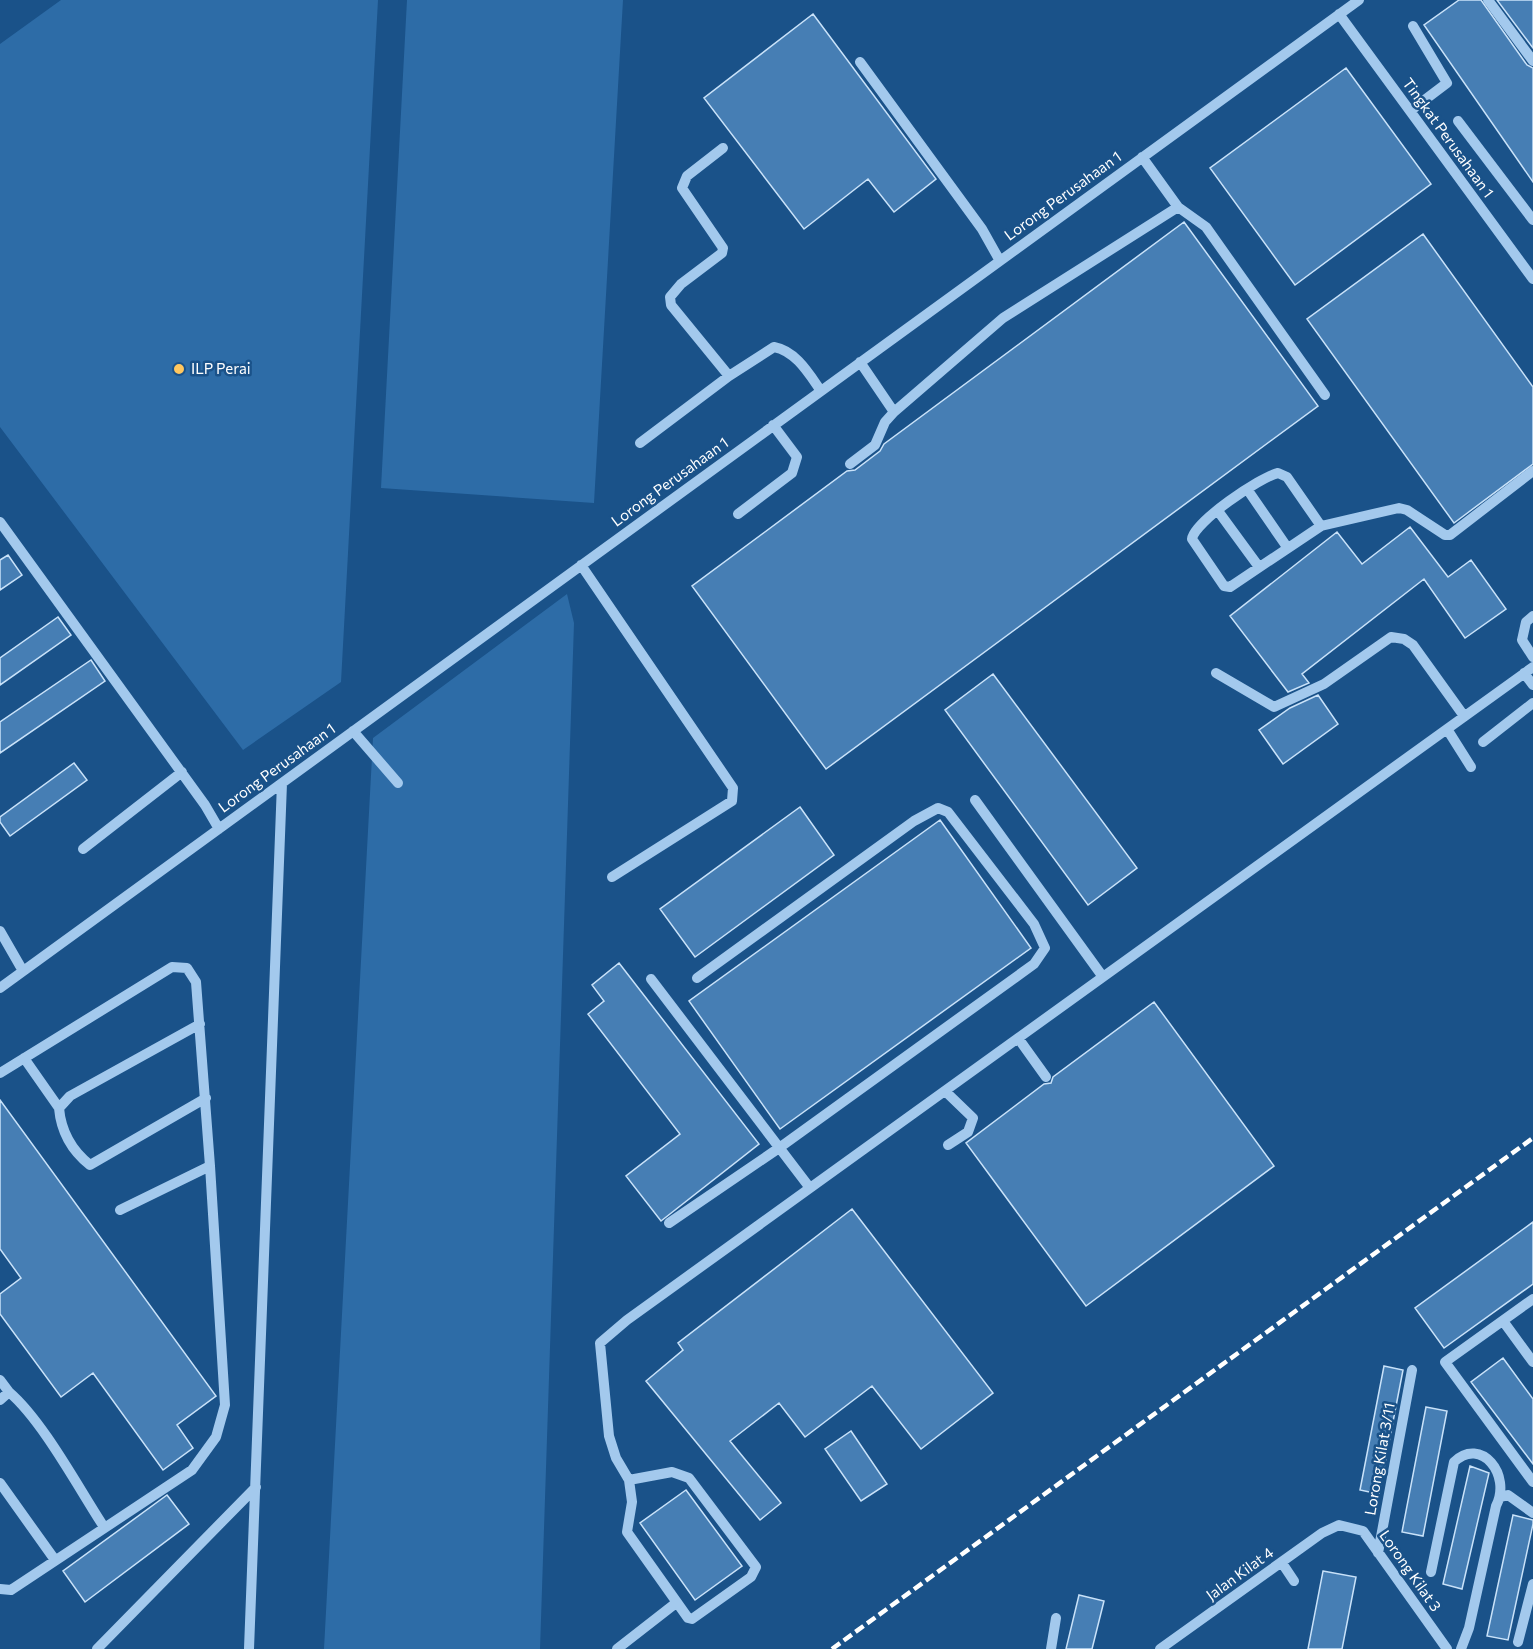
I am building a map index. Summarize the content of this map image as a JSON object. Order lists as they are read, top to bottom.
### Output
{
  "streets": {
    "street": [
      "Tingkat Perusahaan 1",
      "Lorong Perusahaan 1",
      "Lorong Kilat 3/11",
      "Lorong Kilat 3",
      "Jalan Kilat 4"
    ]
  },
  "crossings": [
    ["Tingkat Perusahaan 1", "Lorong Perusahaan 1"],
    ["Lorong Kilat 3/11", "Lorong Kilat 3"],
    ["Lorong Kilat 3", "Jalan Kilat 4"]
  ],
  "places": ["ILP Perai"]
}
